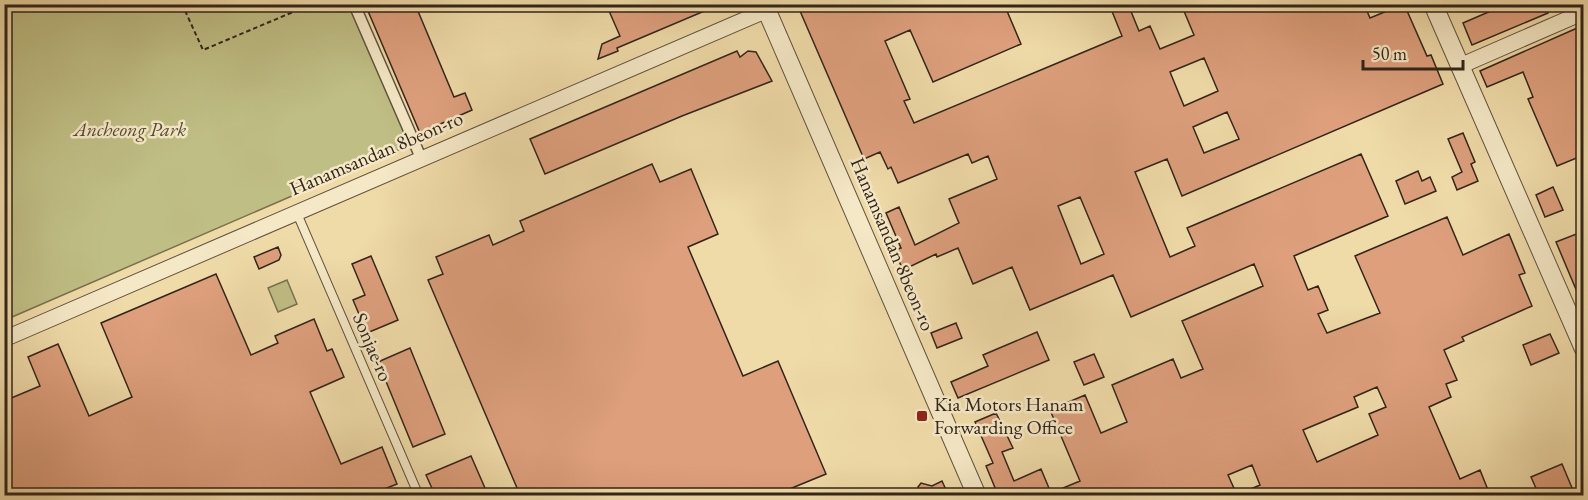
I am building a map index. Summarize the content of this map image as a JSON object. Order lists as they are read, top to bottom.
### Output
{
  "streets": {
    "street": ["Hanamsandan 8beon-ro"],
    "lane": ["Sonjae-ro"]
  },
  "crossings": [
    ["Hanamsandan 8beon-ro", "Sonjae-ro"]
  ],
  "parks": ["Ancheong Park"],
  "places": {
    "transit": ["Kia Motors Hanam Forwarding Office"]
  },
  "scale_bar": "50 m"
}
